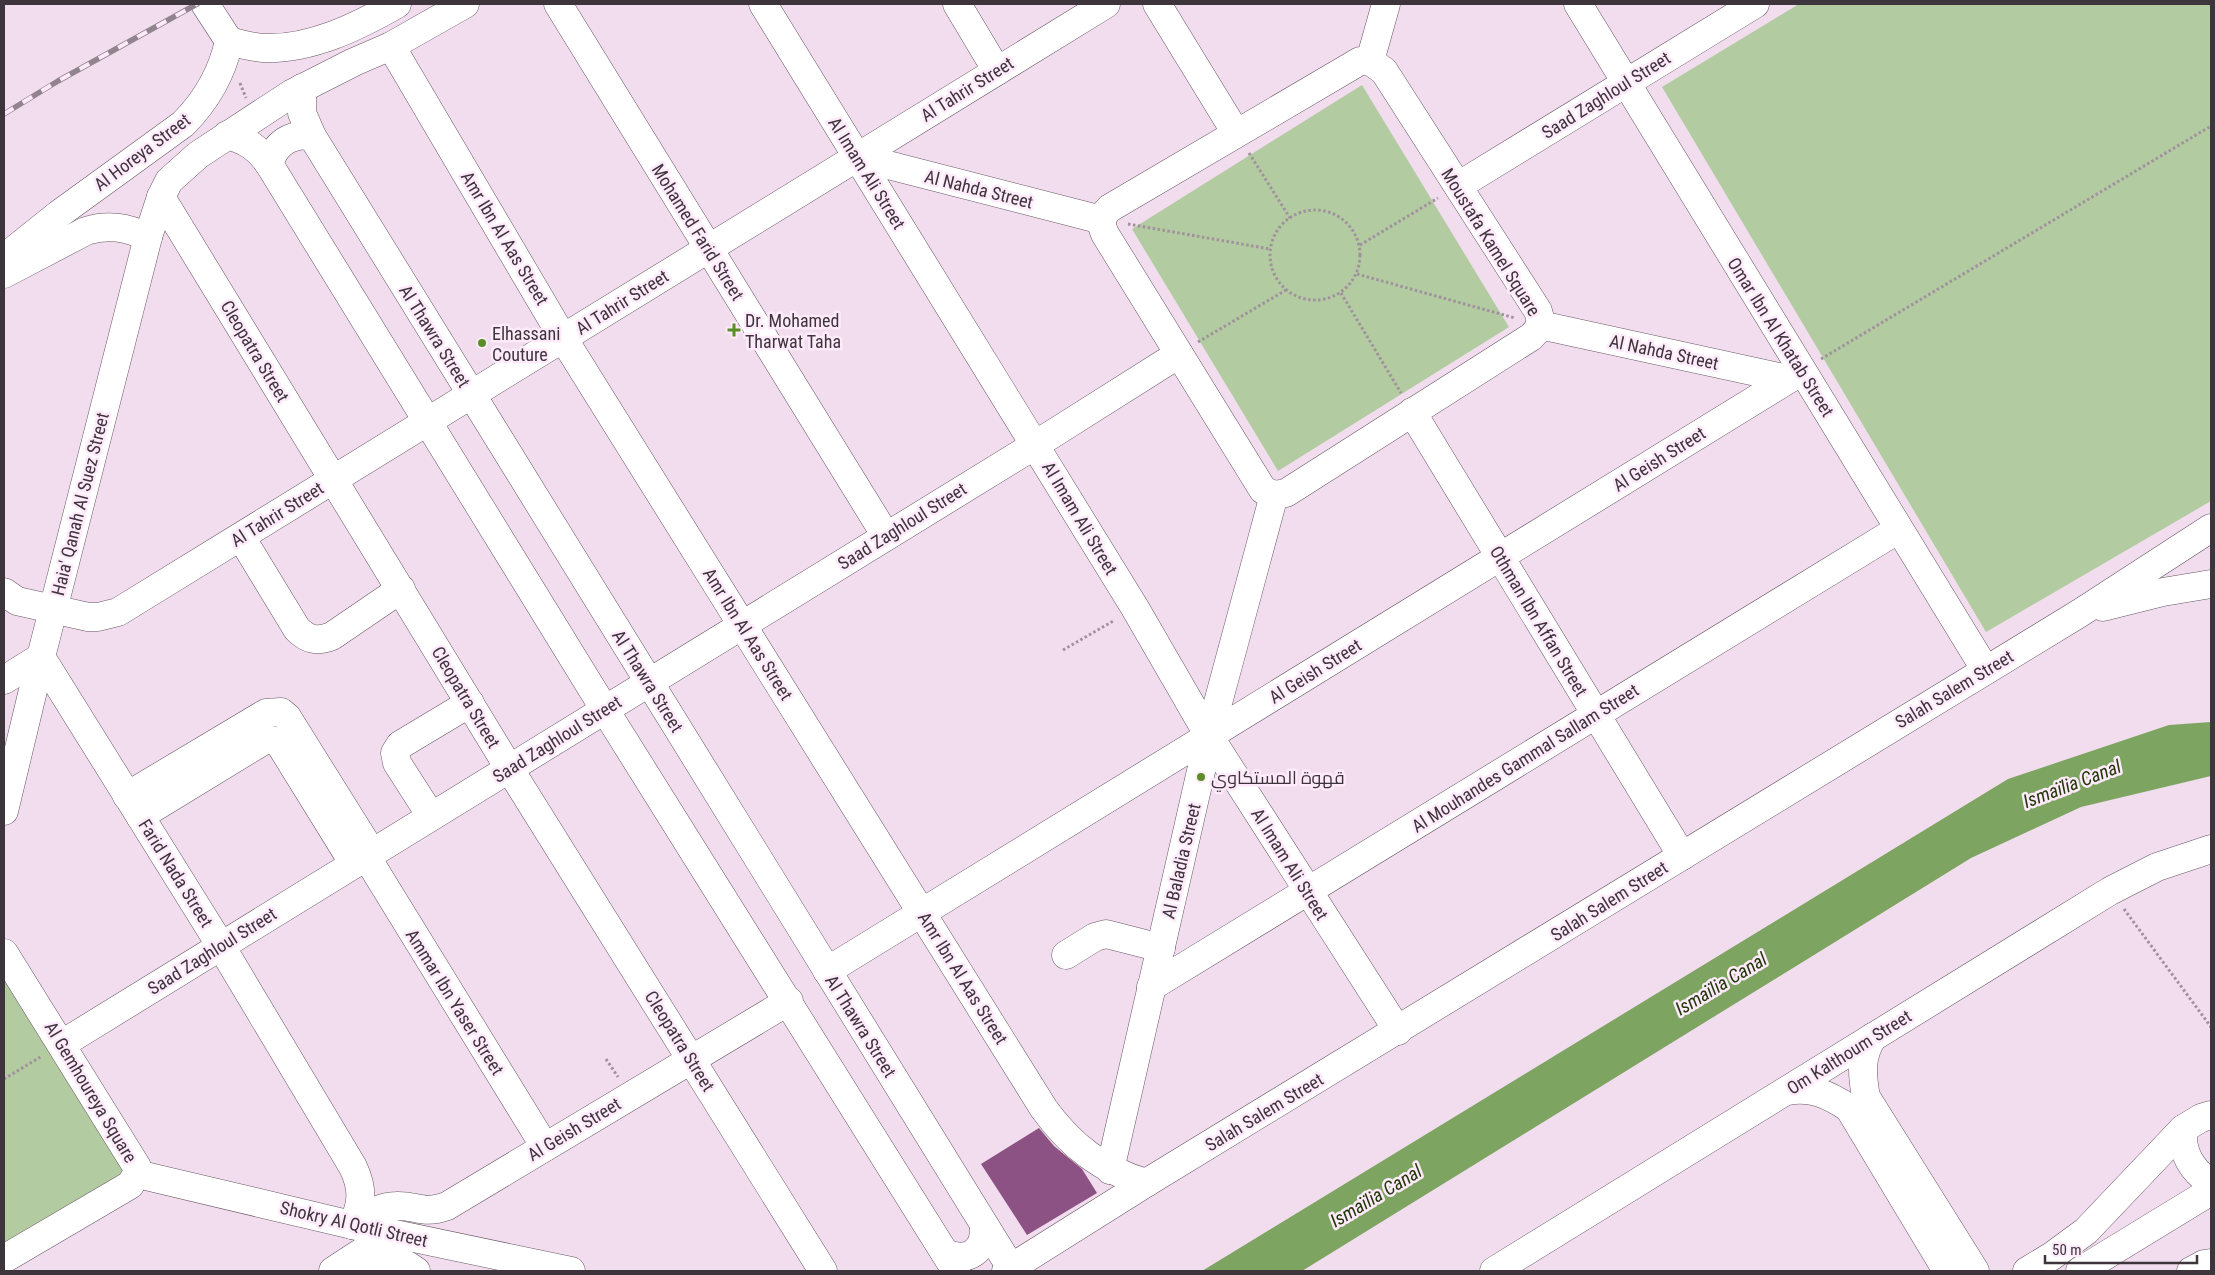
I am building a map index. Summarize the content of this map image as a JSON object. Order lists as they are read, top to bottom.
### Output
{
  "streets": {
    "main road": [
      "Al Tahrir Street",
      "Saad Zaghloul Street",
      "Al Horeya Street",
      "Al Imam Ali Street",
      "Al Nahda Street",
      "Mohamed Farid Street",
      "Amr Ibn Al Aas Street",
      "Moustafa Kamel Square",
      "Al Thawra Street",
      "Omar Ibn Al Khatab Street",
      "Cleopatra Street",
      "Al Geish Street",
      "Haia' Qanah Al Suez Street",
      "Othman Ibn Affan Street",
      "Salah Salem Street",
      "Al Mouhandes Gammal Sallam Street",
      "Al Baladia Street",
      "Farid Nada Street",
      "Ammar Ibn Yaser Street",
      "Om Kalthoum Street",
      "Al Gemhoureya Square",
      "Shokry Al Qotli Street"
    ]
  },
  "crossings": [
    ["Al Tahrir Street", "Al Imam Ali Street"],
    ["Al Tahrir Street", "Al Nahda Street"],
    ["Al Tahrir Street", "Mohamed Farid Street"],
    ["Al Tahrir Street", "Amr Ibn Al Aas Street"],
    ["Al Tahrir Street", "Al Thawra Street"],
    ["Al Tahrir Street", "Cleopatra Street"],
    ["Al Tahrir Street", "Haia' Qanah Al Suez Street"],
    ["Saad Zaghloul Street", "Al Imam Ali Street"],
    ["Saad Zaghloul Street", "Mohamed Farid Street"],
    ["Saad Zaghloul Street", "Amr Ibn Al Aas Street"],
    ["Saad Zaghloul Street", "Moustafa Kamel Square"],
    ["Saad Zaghloul Street", "Al Thawra Street"],
    ["Saad Zaghloul Street", "Omar Ibn Al Khatab Street"],
    ["Saad Zaghloul Street", "Cleopatra Street"],
    ["Saad Zaghloul Street", "Farid Nada Street"],
    ["Saad Zaghloul Street", "Ammar Ibn Yaser Street"],
    ["Saad Zaghloul Street", "Al Gemhoureya Square"],
    ["Al Horeya Street", "Amr Ibn Al Aas Street"],
    ["Al Horeya Street", "Al Thawra Street"],
    ["Al Horeya Street", "Cleopatra Street"],
    ["Al Horeya Street", "Haia' Qanah Al Suez Street"],
    ["Al Imam Ali Street", "Al Nahda Street"],
    ["Al Imam Ali Street", "Al Geish Street"],
    ["Al Imam Ali Street", "Salah Salem Street"],
    ["Al Imam Ali Street", "Al Mouhandes Gammal Sallam Street"],
    ["Al Imam Ali Street", "Al Baladia Street"],
    ["Al Nahda Street", "Moustafa Kamel Square"],
    ["Al Nahda Street", "Omar Ibn Al Khatab Street"],
    ["Al Nahda Street", "Al Geish Street"],
    ["Amr Ibn Al Aas Street", "Al Geish Street"],
    ["Amr Ibn Al Aas Street", "Salah Salem Street"],
    ["Amr Ibn Al Aas Street", "Al Baladia Street"],
    ["Moustafa Kamel Square", "Othman Ibn Affan Street"],
    ["Moustafa Kamel Square", "Al Baladia Street"],
    ["Al Thawra Street", "Al Geish Street"],
    ["Al Thawra Street", "Salah Salem Street"],
    ["Omar Ibn Al Khatab Street", "Al Geish Street"],
    ["Omar Ibn Al Khatab Street", "Salah Salem Street"],
    ["Omar Ibn Al Khatab Street", "Al Mouhandes Gammal Sallam Street"],
    ["Cleopatra Street", "Al Geish Street"],
    ["Cleopatra Street", "Haia' Qanah Al Suez Street"],
    ["Al Geish Street", "Othman Ibn Affan Street"],
    ["Al Geish Street", "Al Baladia Street"],
    ["Al Geish Street", "Farid Nada Street"],
    ["Al Geish Street", "Ammar Ibn Yaser Street"],
    ["Al Geish Street", "Shokry Al Qotli Street"],
    ["Haia' Qanah Al Suez Street", "Farid Nada Street"],
    ["Othman Ibn Affan Street", "Salah Salem Street"],
    ["Othman Ibn Affan Street", "Al Mouhandes Gammal Sallam Street"],
    ["Al Mouhandes Gammal Sallam Street", "Al Baladia Street"],
    ["Farid Nada Street", "Ammar Ibn Yaser Street"],
    ["Farid Nada Street", "Shokry Al Qotli Street"],
    ["Al Gemhoureya Square", "Shokry Al Qotli Street"]
  ],
  "water": ["Ismaïlia Canal"],
  "places": {
    "health": ["Dr. Mohamed Tharwat Taha"],
    "other": ["Elhassani Couture", "قهوة المستكاوي"]
  },
  "scale_bar": "50 m"
}
